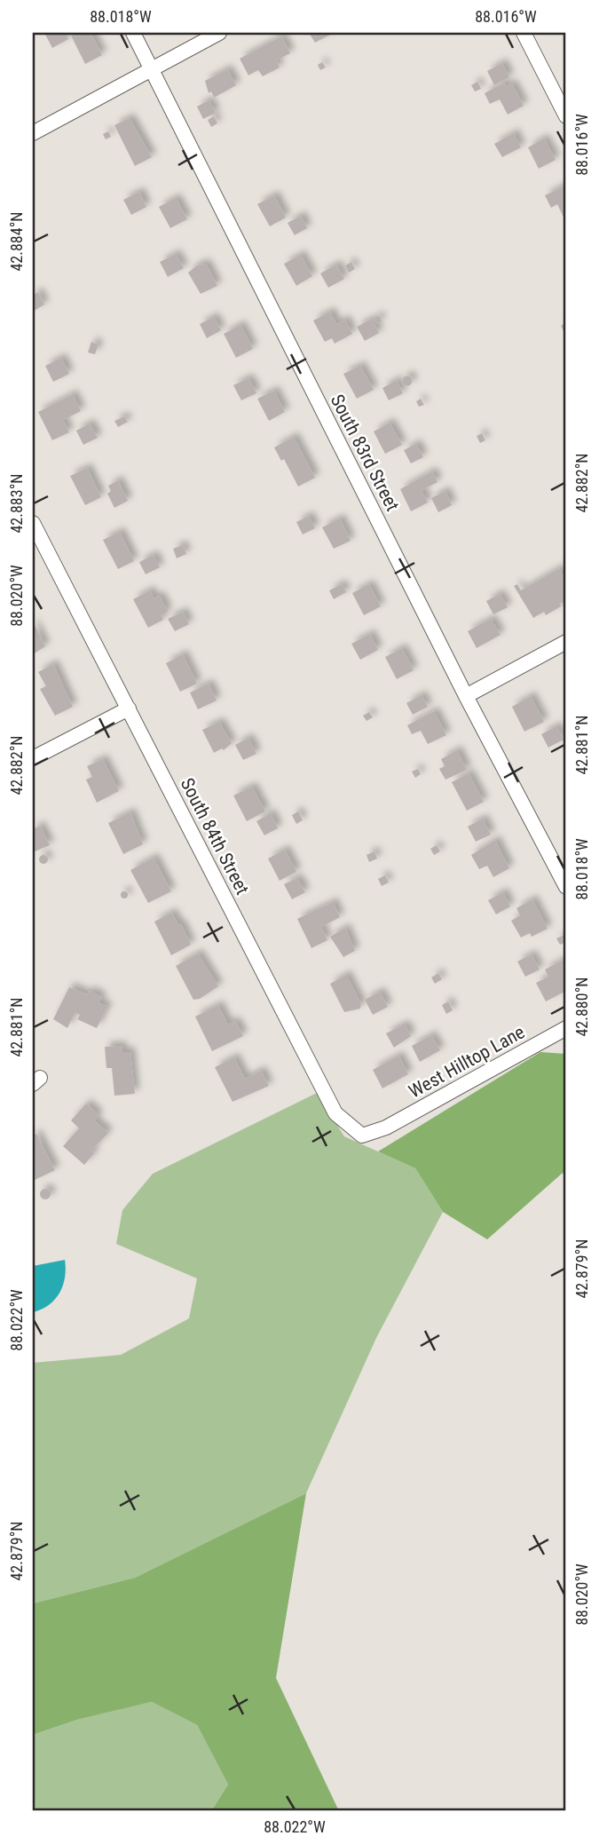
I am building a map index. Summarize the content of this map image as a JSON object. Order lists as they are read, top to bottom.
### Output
{
  "streets": {
    "street": ["South 83rd Street", "South 84th Street", "West Hilltop Lane"]
  },
  "crossings": [
    ["South 84th Street", "West Hilltop Lane"]
  ],
  "coordinates": [
    "88.018°W",
    "88.016°W",
    "42.884°N",
    "42.882°N",
    "42.883°N",
    "88.020°W",
    "42.881°N",
    "42.880°N",
    "42.879°N",
    "88.022°W"
  ]
}
